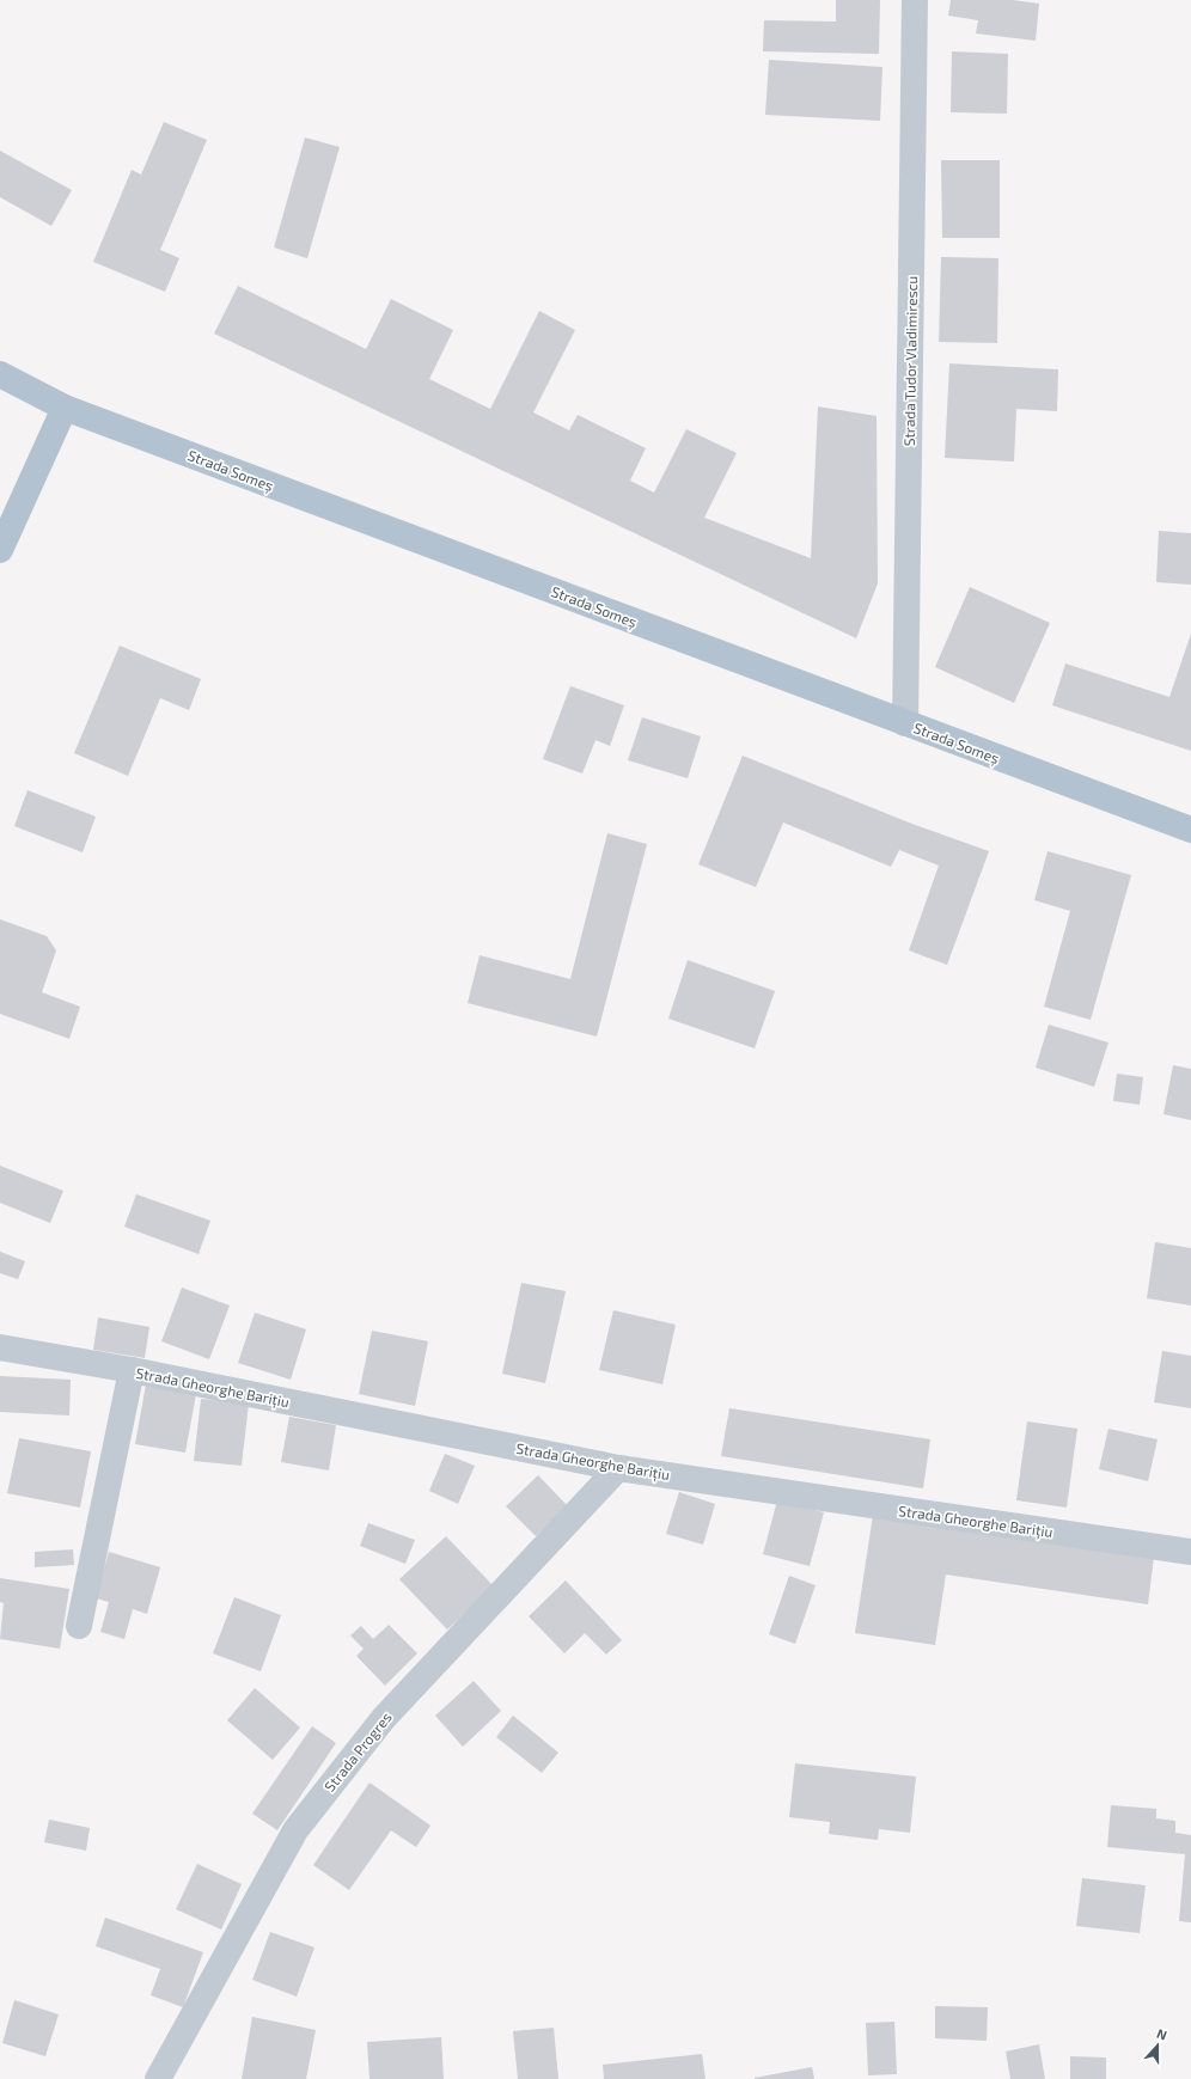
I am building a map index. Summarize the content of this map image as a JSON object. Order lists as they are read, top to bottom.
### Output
{
  "streets": {
    "main road": ["Strada Someș"],
    "street": ["Strada Tudor Vladimirescu", "Strada Gheorghe Barițiu", "Strada Progres"]
  },
  "crossings": [
    ["Strada Tudor Vladimirescu", "Strada Someș"],
    ["Strada Gheorghe Barițiu", "Strada Progres"]
  ],
  "north": "top"
}
